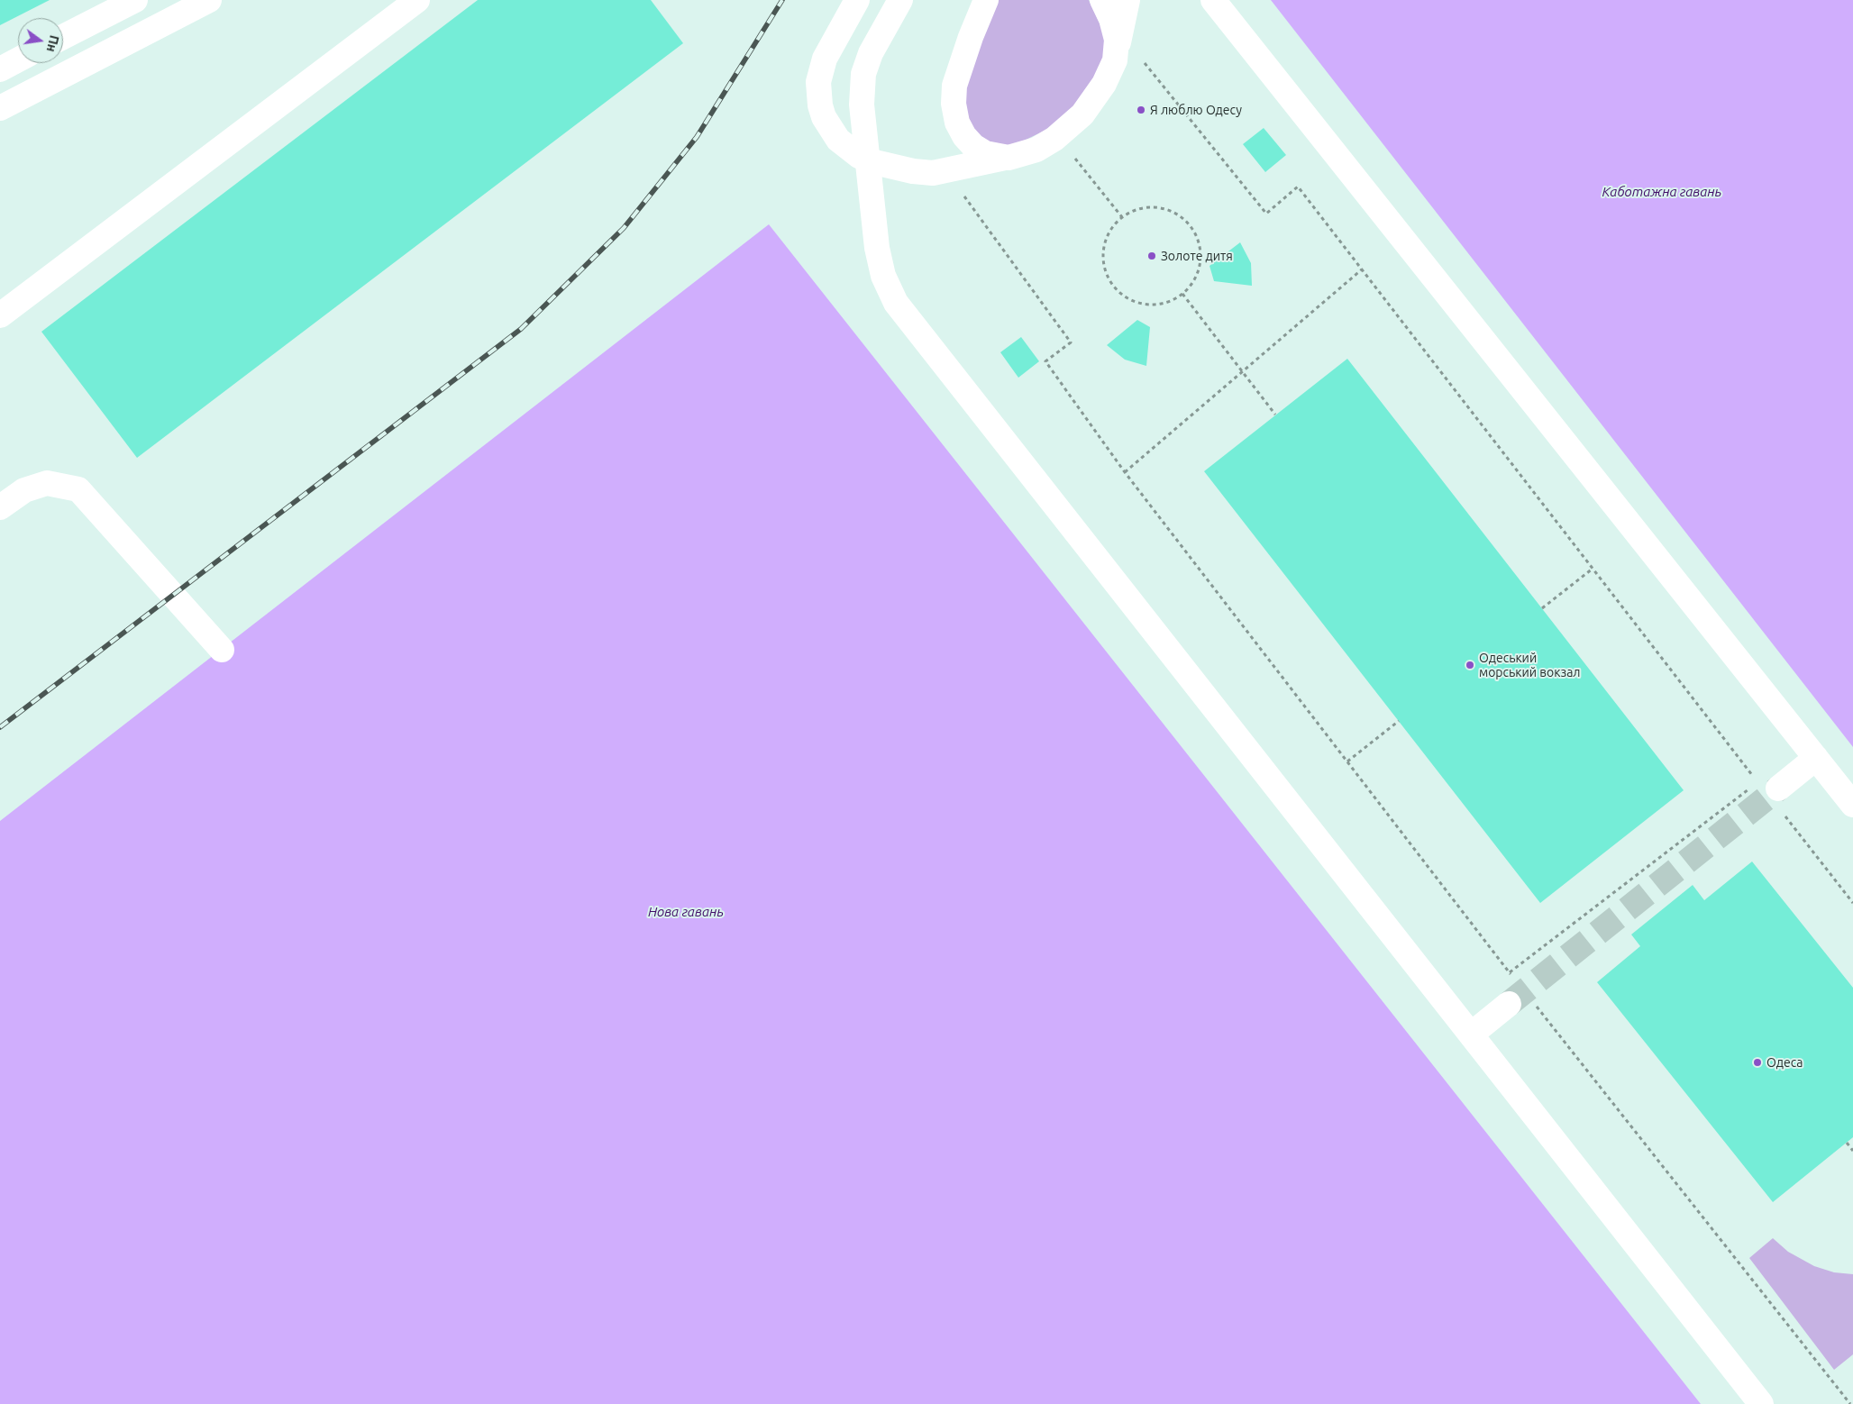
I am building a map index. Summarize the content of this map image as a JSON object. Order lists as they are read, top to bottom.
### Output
{
  "water": ["Каботажна гавань", "Нова гавань"],
  "places": [
    "Я люблю Одесу",
    "Золоте дитя",
    "Одеський морський вокзал",
    "Одеса"
  ],
  "north": "right"
}
